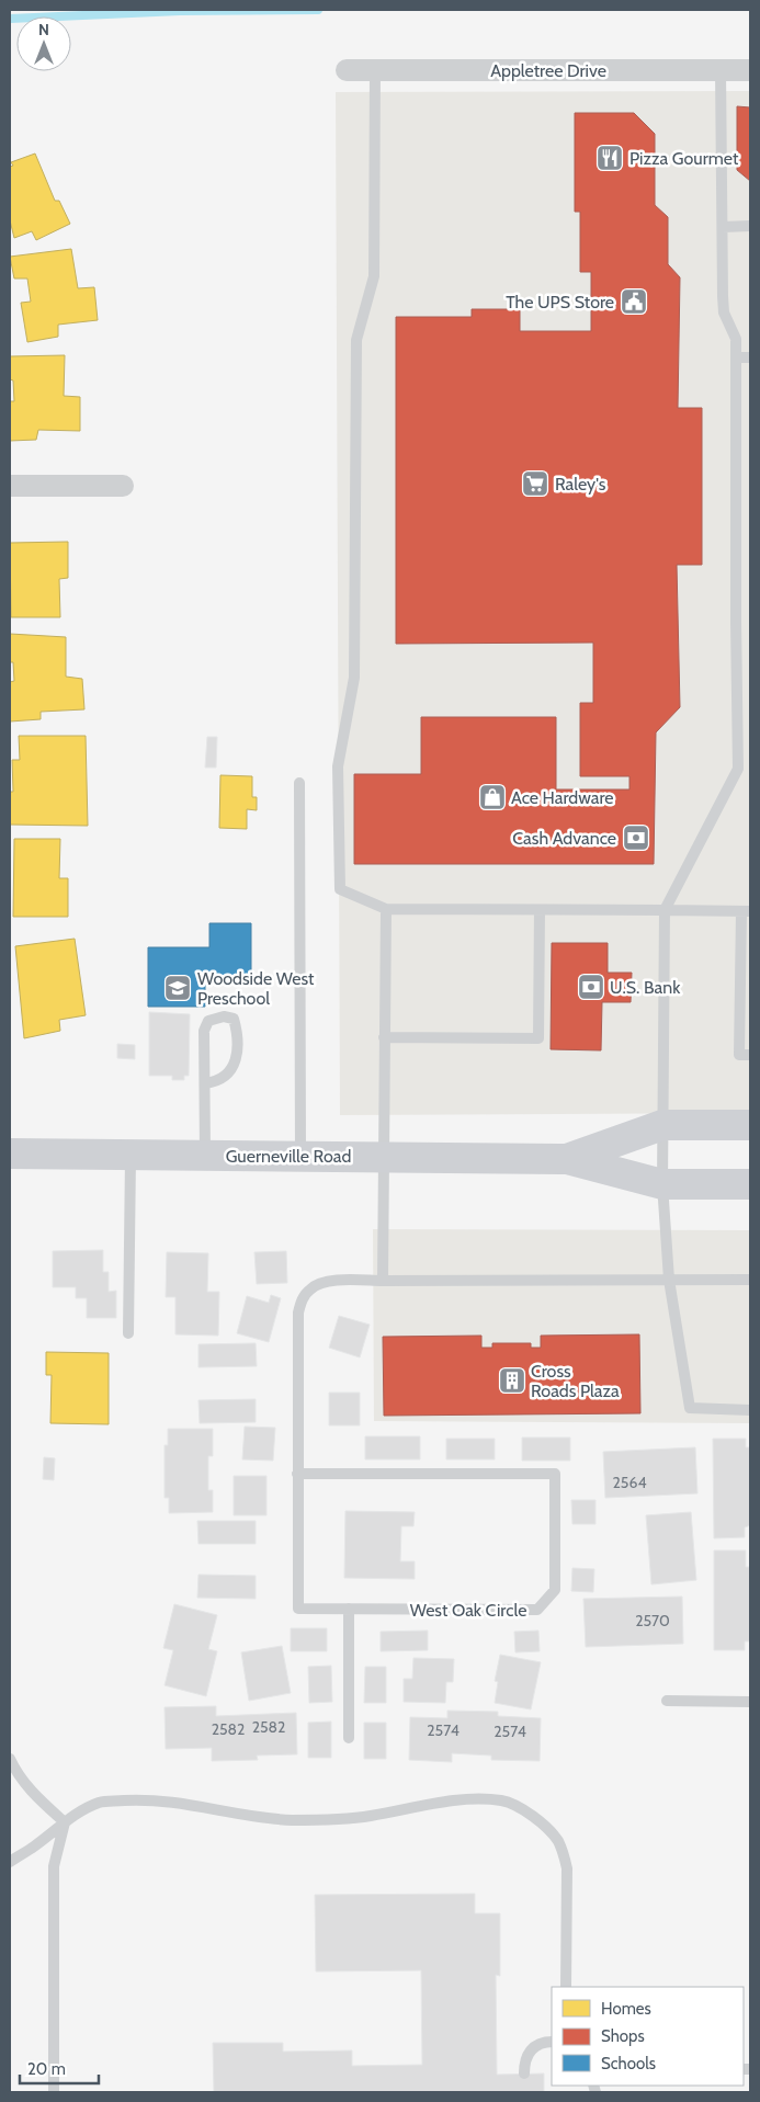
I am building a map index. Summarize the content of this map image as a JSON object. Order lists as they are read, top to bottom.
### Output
{
  "streets": {
    "main road": ["Guerneville Road"],
    "street": ["Appletree Drive"],
    "lane": ["West Oak Circle"]
  },
  "places": {
    "restaurant": ["Pizza Gourmet"],
    "public building": ["The UPS Store"],
    "supermarket": ["Raley's"],
    "shop": ["Ace Hardware"],
    "bank": ["Cash Advance", "U.S. Bank"],
    "school or university": ["Woodside West Preschool"],
    "building": ["Cross Roads Plaza"]
  },
  "house_numbers": [
    "2564",
    "2570",
    "2582",
    "2582",
    "2574",
    "2574"
  ],
  "legend": ["Homes", "Shops", "Schools"],
  "scale_bar": "20 m",
  "north": "top"
}
